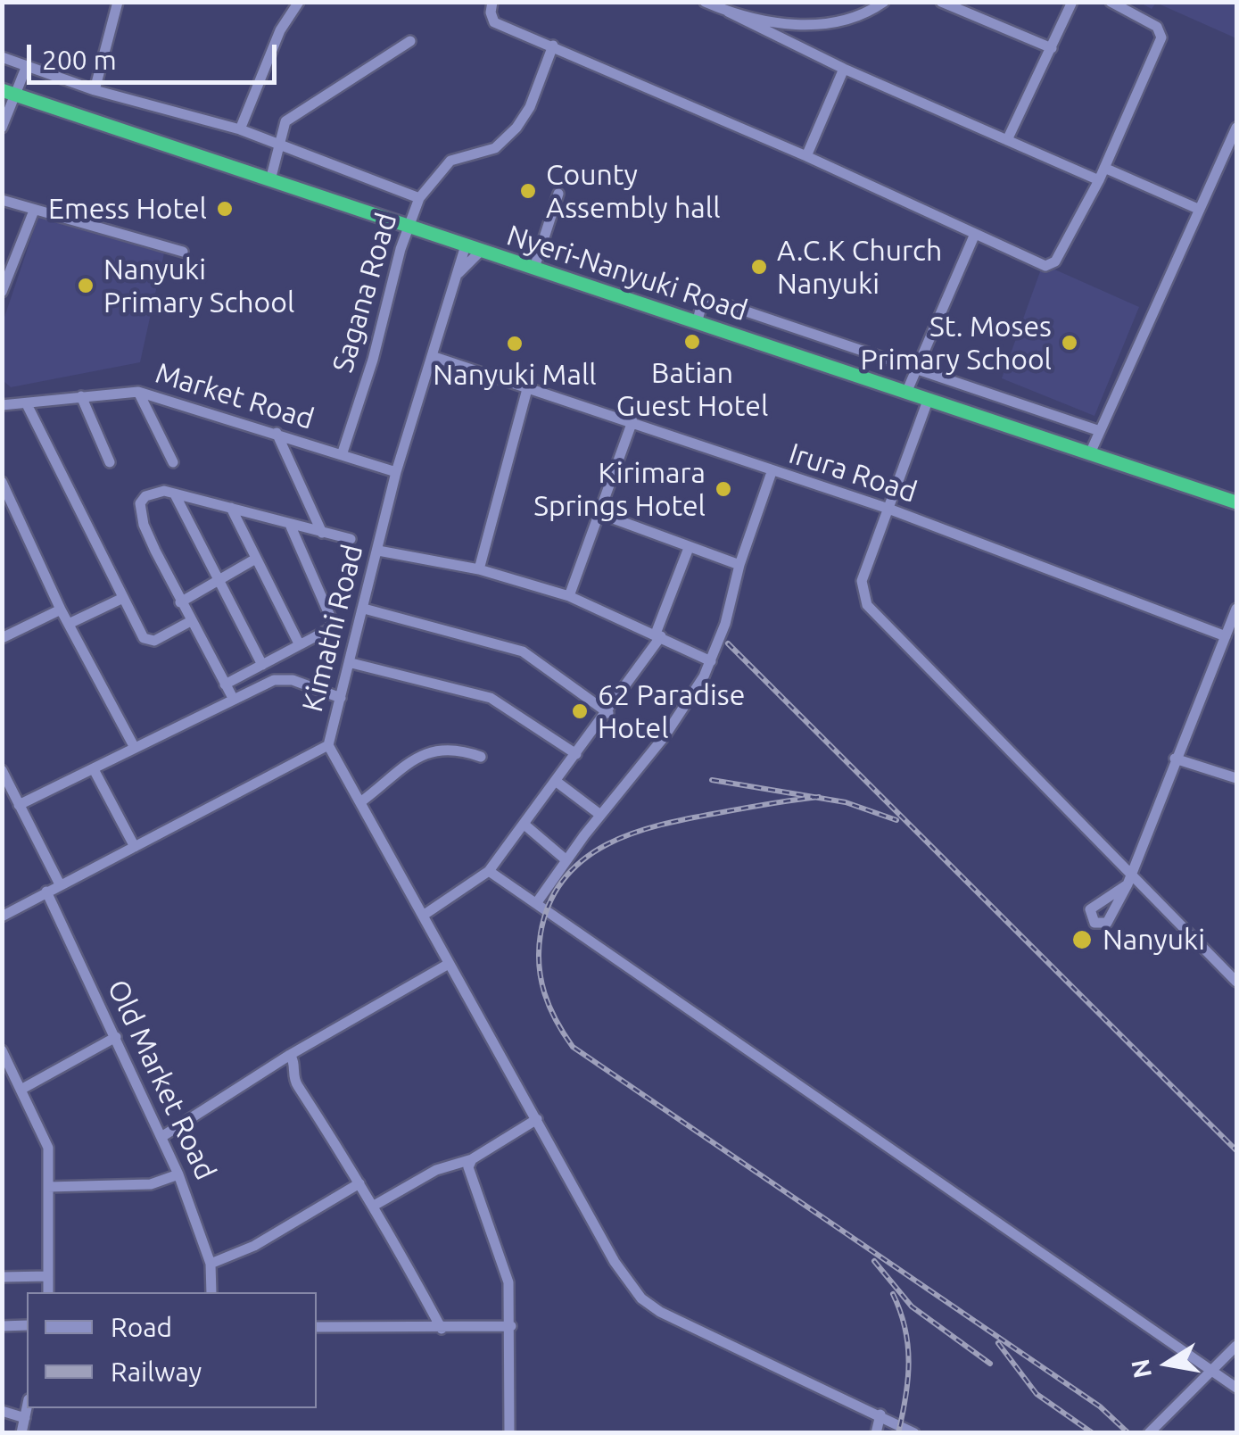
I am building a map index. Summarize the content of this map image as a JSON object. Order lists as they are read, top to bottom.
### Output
{
  "streets": {
    "highway": ["Nyeri-Nanyuki Road"],
    "street": [
      "Sagana Road",
      "Market Road",
      "Irura Road",
      "Kimathi Road",
      "Old Market Road"
    ]
  },
  "crossings": [
    ["Nyeri-Nanyuki Road", "Sagana Road"],
    ["Nyeri-Nanyuki Road", "Kimathi Road"],
    ["Sagana Road", "Market Road"],
    ["Market Road", "Kimathi Road"],
    ["Irura Road", "Kimathi Road"],
    ["Kimathi Road", "Old Market Road"]
  ],
  "places": [
    "County Assembly hall",
    "Emess Hotel",
    "A.C.K Church Nanyuki",
    "Nanyuki Primary School",
    "Batian Guest Hotel",
    "St. Moses Primary School",
    "Nanyuki Mall",
    "Kirimara Springs Hotel",
    "62 Paradise Hotel",
    "Nanyuki"
  ],
  "legend": ["Road", "Railway"],
  "scale_bar": "200 m",
  "north": "left"
}
